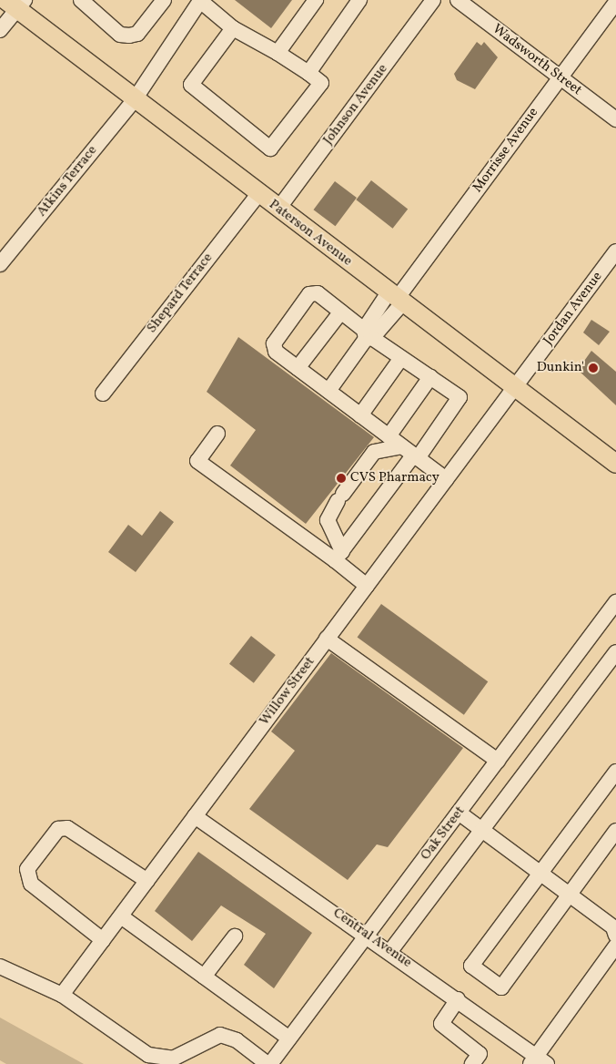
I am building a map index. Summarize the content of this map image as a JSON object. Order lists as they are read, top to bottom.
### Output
{
  "streets": {
    "main road": ["Paterson Avenue"],
    "street": [
      "Wadsworth Street",
      "Johnson Avenue",
      "Morrisse Avenue",
      "Atkins Terrace",
      "Shepard Terrace",
      "Jordan Avenue",
      "Willow Street",
      "Oak Street",
      "Central Avenue"
    ]
  },
  "crossings": [
    ["Wadsworth Street", "Morrisse Avenue"],
    ["Johnson Avenue", "Paterson Avenue"],
    ["Morrisse Avenue", "Paterson Avenue"],
    ["Atkins Terrace", "Paterson Avenue"],
    ["Paterson Avenue", "Shepard Terrace"],
    ["Paterson Avenue", "Jordan Avenue"],
    ["Paterson Avenue", "Willow Street"],
    ["Jordan Avenue", "Willow Street"],
    ["Willow Street", "Central Avenue"],
    ["Oak Street", "Central Avenue"]
  ],
  "places": ["Dunkin'", "CVS Pharmacy"]
}
